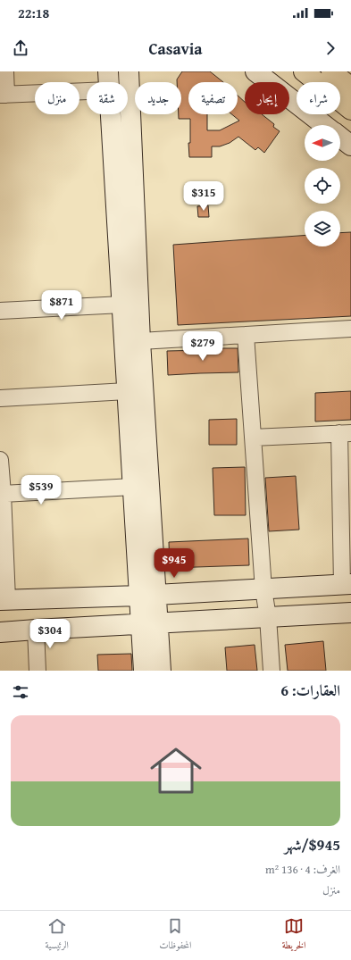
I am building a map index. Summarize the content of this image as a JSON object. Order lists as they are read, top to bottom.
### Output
{
  "north": "left",
  "page": {
    "status": "22:18",
    "header": "Casavia",
    "chip": [
      "شراء",
      "إيجار",
      "تصفية",
      "جديد",
      "شقة",
      "منزل"
    ],
    "price": [
      "$315",
      "$871",
      "$279",
      "$539",
      "$945",
      "$304"
    ],
    "heading": "العقارات: 6",
    "list": [
      {
        "name": "$945/شهر",
        "note": "الغرف: 4 · 136 m² · منزل"
      }
    ],
    "tabs": ["الخريطة", "المحفوظات", "الرئيسية"]
  }
}
